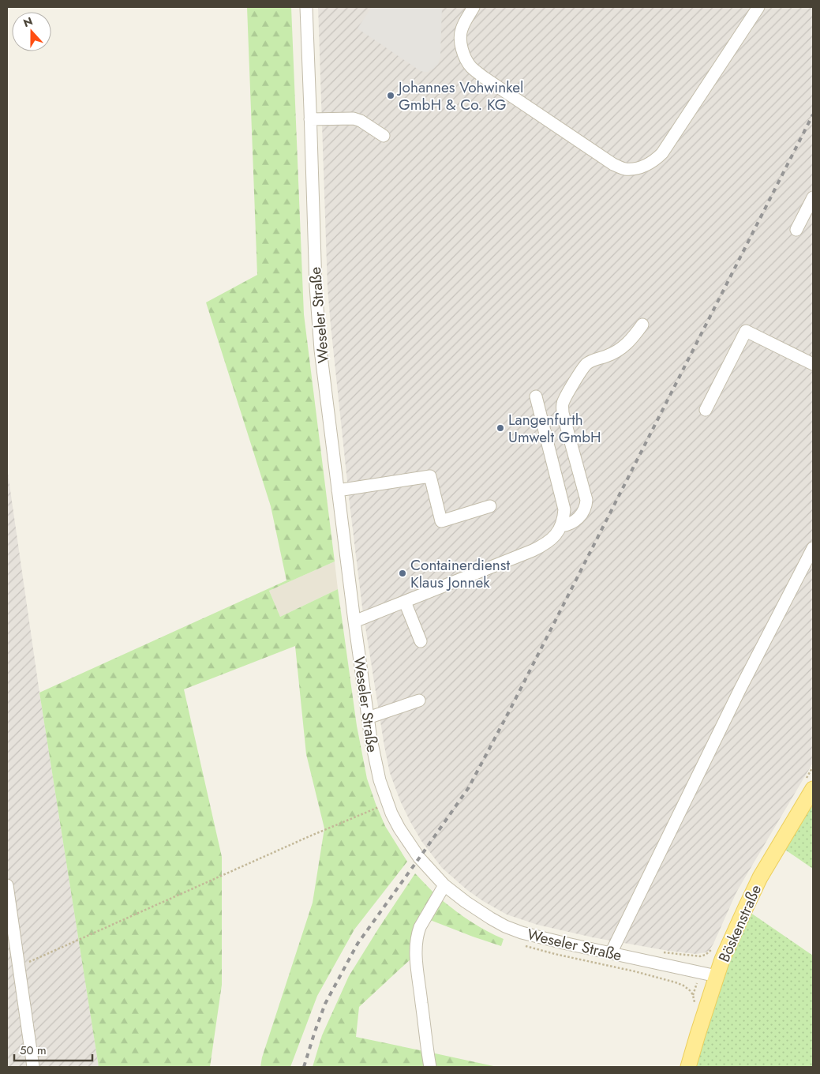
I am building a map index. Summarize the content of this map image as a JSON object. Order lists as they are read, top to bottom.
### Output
{
  "streets": {
    "main road": ["Böskenstraße"],
    "street": ["Weseler Straße"]
  },
  "crossings": [
    ["Weseler Straße", "Böskenstraße"]
  ],
  "places": ["Johannes Vohwinkel GmbH & Co. KG", "Langenfurth Umwelt GmbH", "Containerdienst Klaus Jonnek"],
  "scale_bar": "50 m",
  "north": "top"
}
